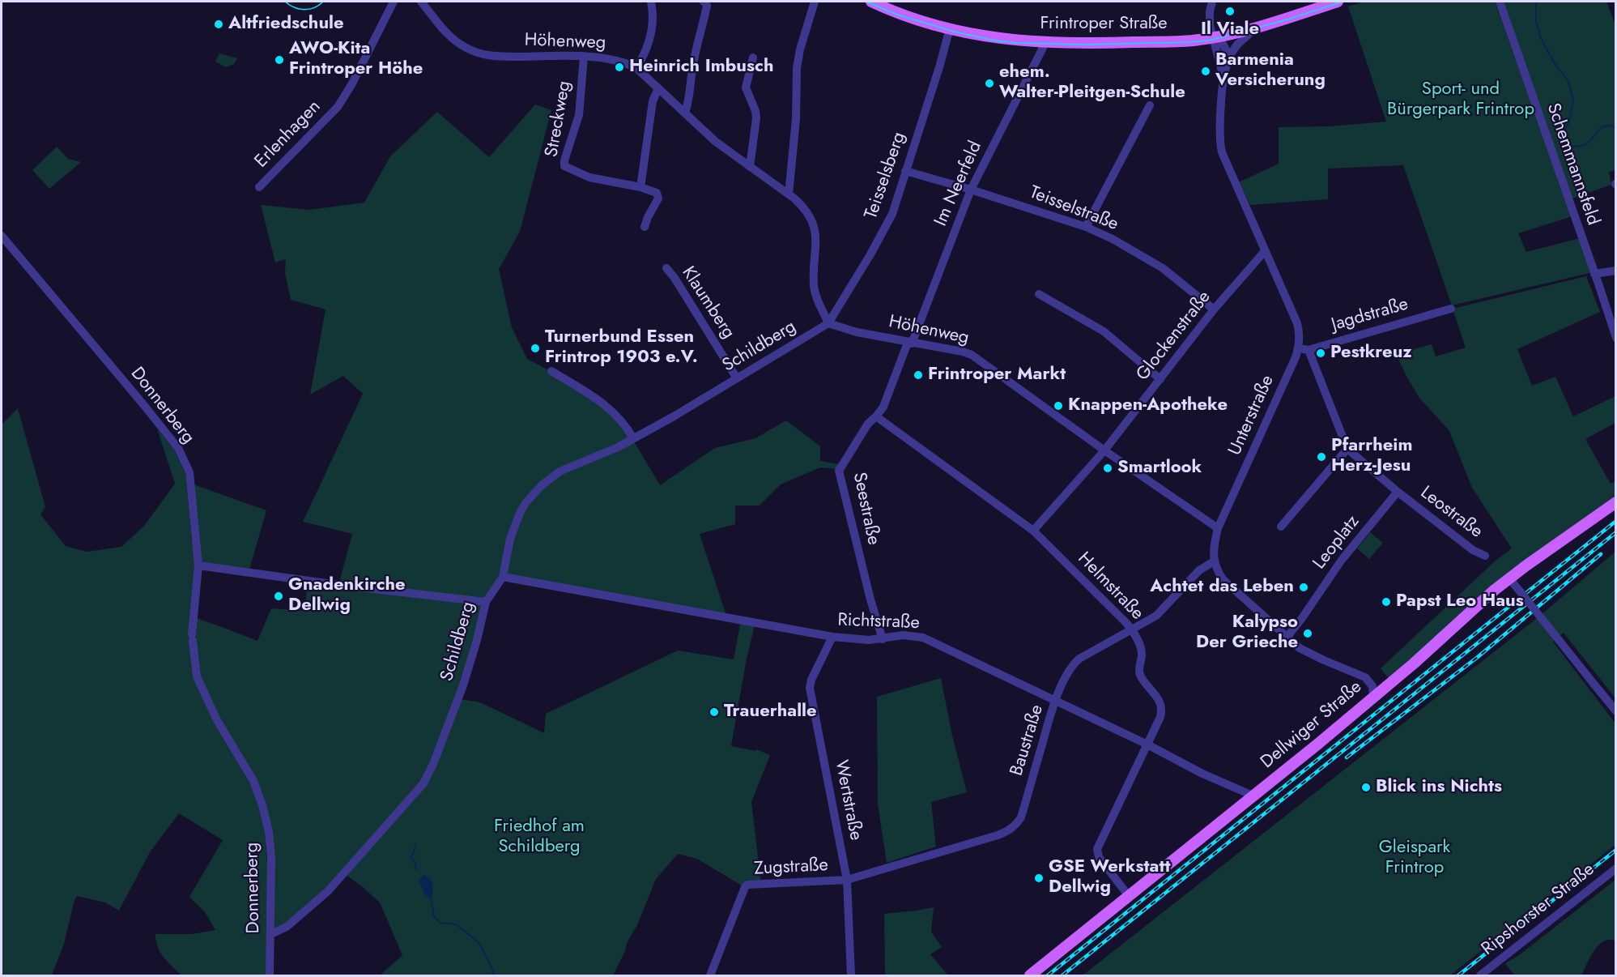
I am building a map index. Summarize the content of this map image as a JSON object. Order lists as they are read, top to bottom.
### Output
{
  "streets": {
    "main road": ["Frintroper Straße", "Dellwiger Straße"],
    "street": [
      "Höhenweg",
      "Streckweg",
      "Erlenhagen",
      "Schemmannsfeld",
      "Teisselsberg",
      "Im Neerfeld",
      "Teisselstraße",
      "Klaumberg",
      "Jagdstraße",
      "Glockenstraße",
      "Schildberg",
      "Donnerberg",
      "Unterstraße",
      "Seestraße",
      "Leostraße",
      "Leoplatz",
      "Helmstraße",
      "Richtstraße",
      "Baustraße",
      "Wertstraße",
      "Zugstraße",
      "Ripshorster Straße"
    ]
  },
  "crossings": [
    ["Frintroper Straße", "Teisselsberg"],
    ["Frintroper Straße", "Im Neerfeld"],
    ["Frintroper Straße", "Unterstraße"],
    ["Höhenweg", "Streckweg"],
    ["Höhenweg", "Teisselsberg"],
    ["Höhenweg", "Im Neerfeld"],
    ["Höhenweg", "Glockenstraße"],
    ["Höhenweg", "Schildberg"],
    ["Höhenweg", "Unterstraße"],
    ["Höhenweg", "Seestraße"],
    ["Teisselsberg", "Teisselstraße"],
    ["Teisselsberg", "Schildberg"],
    ["Im Neerfeld", "Teisselstraße"],
    ["Im Neerfeld", "Seestraße"],
    ["Teisselstraße", "Glockenstraße"],
    ["Klaumberg", "Schildberg"],
    ["Jagdstraße", "Unterstraße"],
    ["Jagdstraße", "Leostraße"],
    ["Glockenstraße", "Unterstraße"],
    ["Glockenstraße", "Helmstraße"],
    ["Schildberg", "Donnerberg"],
    ["Schildberg", "Richtstraße"],
    ["Unterstraße", "Baustraße"],
    ["Seestraße", "Helmstraße"],
    ["Seestraße", "Richtstraße"],
    ["Leostraße", "Leoplatz"],
    ["Helmstraße", "Richtstraße"],
    ["Helmstraße", "Dellwiger Straße"],
    ["Helmstraße", "Baustraße"],
    ["Richtstraße", "Dellwiger Straße"],
    ["Richtstraße", "Baustraße"],
    ["Richtstraße", "Wertstraße"],
    ["Baustraße", "Wertstraße"],
    ["Baustraße", "Zugstraße"],
    ["Wertstraße", "Zugstraße"]
  ],
  "parks": ["Sport- und Bürgerpark Frintrop", "Friedhof am Schildberg", "Gleispark Frintrop"],
  "places": [
    "Il Viale",
    "Altfriedschule",
    "AWO-Kita Frintroper Höhe",
    "Heinrich Imbusch",
    "Barmenia Versicherung",
    "ehem. Walter-Pleitgen-Schule",
    "Turnerbund Essen Frintrop 1903 e.V.",
    "Pestkreuz",
    "Frintroper Markt",
    "Knappen-Apotheke",
    "Pfarrheim Herz-Jesu",
    "Smartlook",
    "Achtet das Leben",
    "Gnadenkirche Dellwig",
    "Papst Leo Haus",
    "Kalypso Der Grieche",
    "Trauerhalle",
    "Blick ins Nichts",
    "GSE Werkstatt Dellwig"
  ]
}
